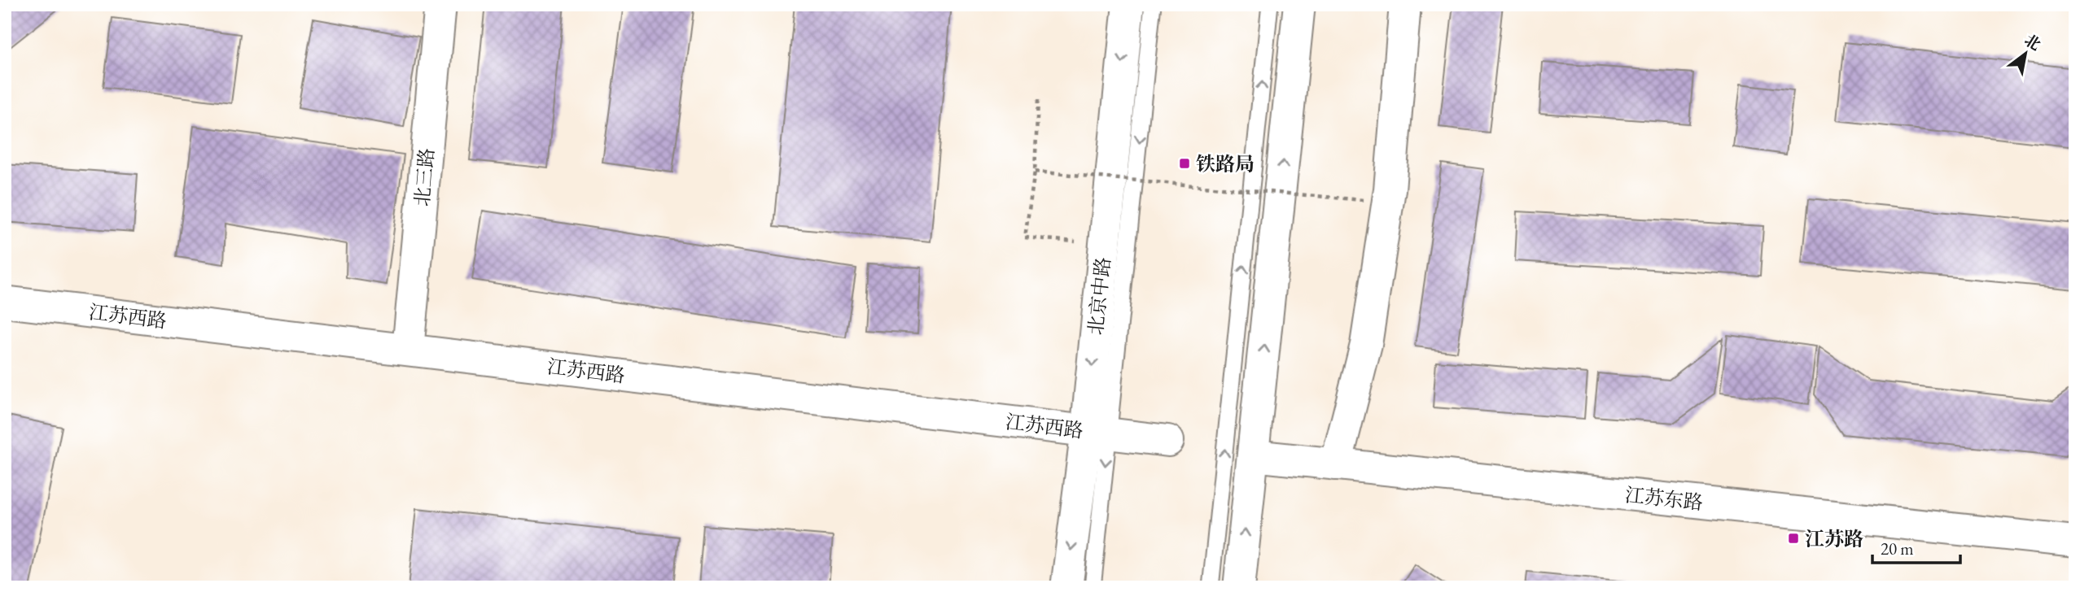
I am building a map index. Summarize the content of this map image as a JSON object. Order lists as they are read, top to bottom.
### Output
{
  "streets": {
    "street": [
      "北三路",
      "北京中路",
      "江苏西路",
      "江苏东路"
    ]
  },
  "crossings": [
    ["北三路", "江苏西路"],
    ["北京中路", "江苏西路"]
  ],
  "places": {
    "transit": ["铁路局", "江苏路"]
  },
  "scale_bar": "20 m",
  "north": "top right"
}
